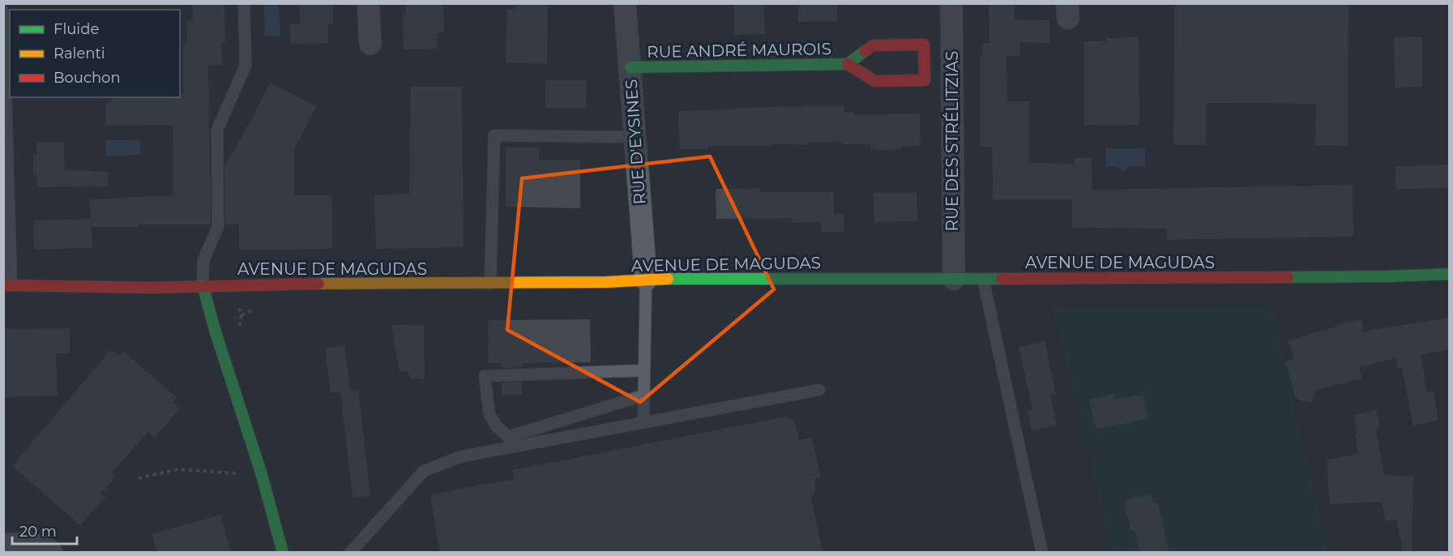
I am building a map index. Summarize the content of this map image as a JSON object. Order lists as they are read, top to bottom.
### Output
{
  "streets": {
    "main road": ["RUE ANDRÉ MAUROIS", "AVENUE DE MAGUDAS"],
    "street": ["RUE DES STRÉLITZIAS", "RUE D'EYSINES"]
  },
  "crossings": [
    ["RUE ANDRÉ MAUROIS", "RUE D'EYSINES"],
    ["RUE DES STRÉLITZIAS", "AVENUE DE MAGUDAS"],
    ["RUE D'EYSINES", "AVENUE DE MAGUDAS"]
  ],
  "legend": ["Fluide", "Ralenti", "Bouchon"],
  "scale_bar": "20 m"
}
